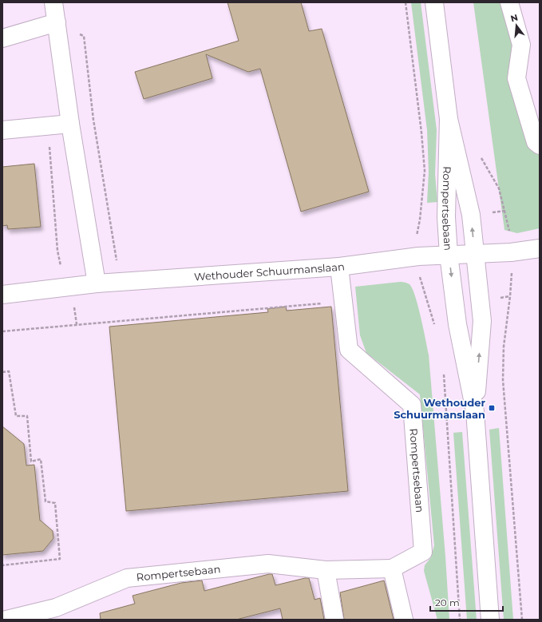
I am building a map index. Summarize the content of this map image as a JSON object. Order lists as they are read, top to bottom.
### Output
{
  "streets": {
    "street": ["Rompertsebaan", "Wethouder Schuurmanslaan"]
  },
  "crossings": [
    ["Rompertsebaan", "Wethouder Schuurmanslaan"]
  ],
  "places": {
    "transit": ["Wethouder Schuurmanslaan"]
  },
  "scale_bar": "20 m",
  "north": "top"
}
